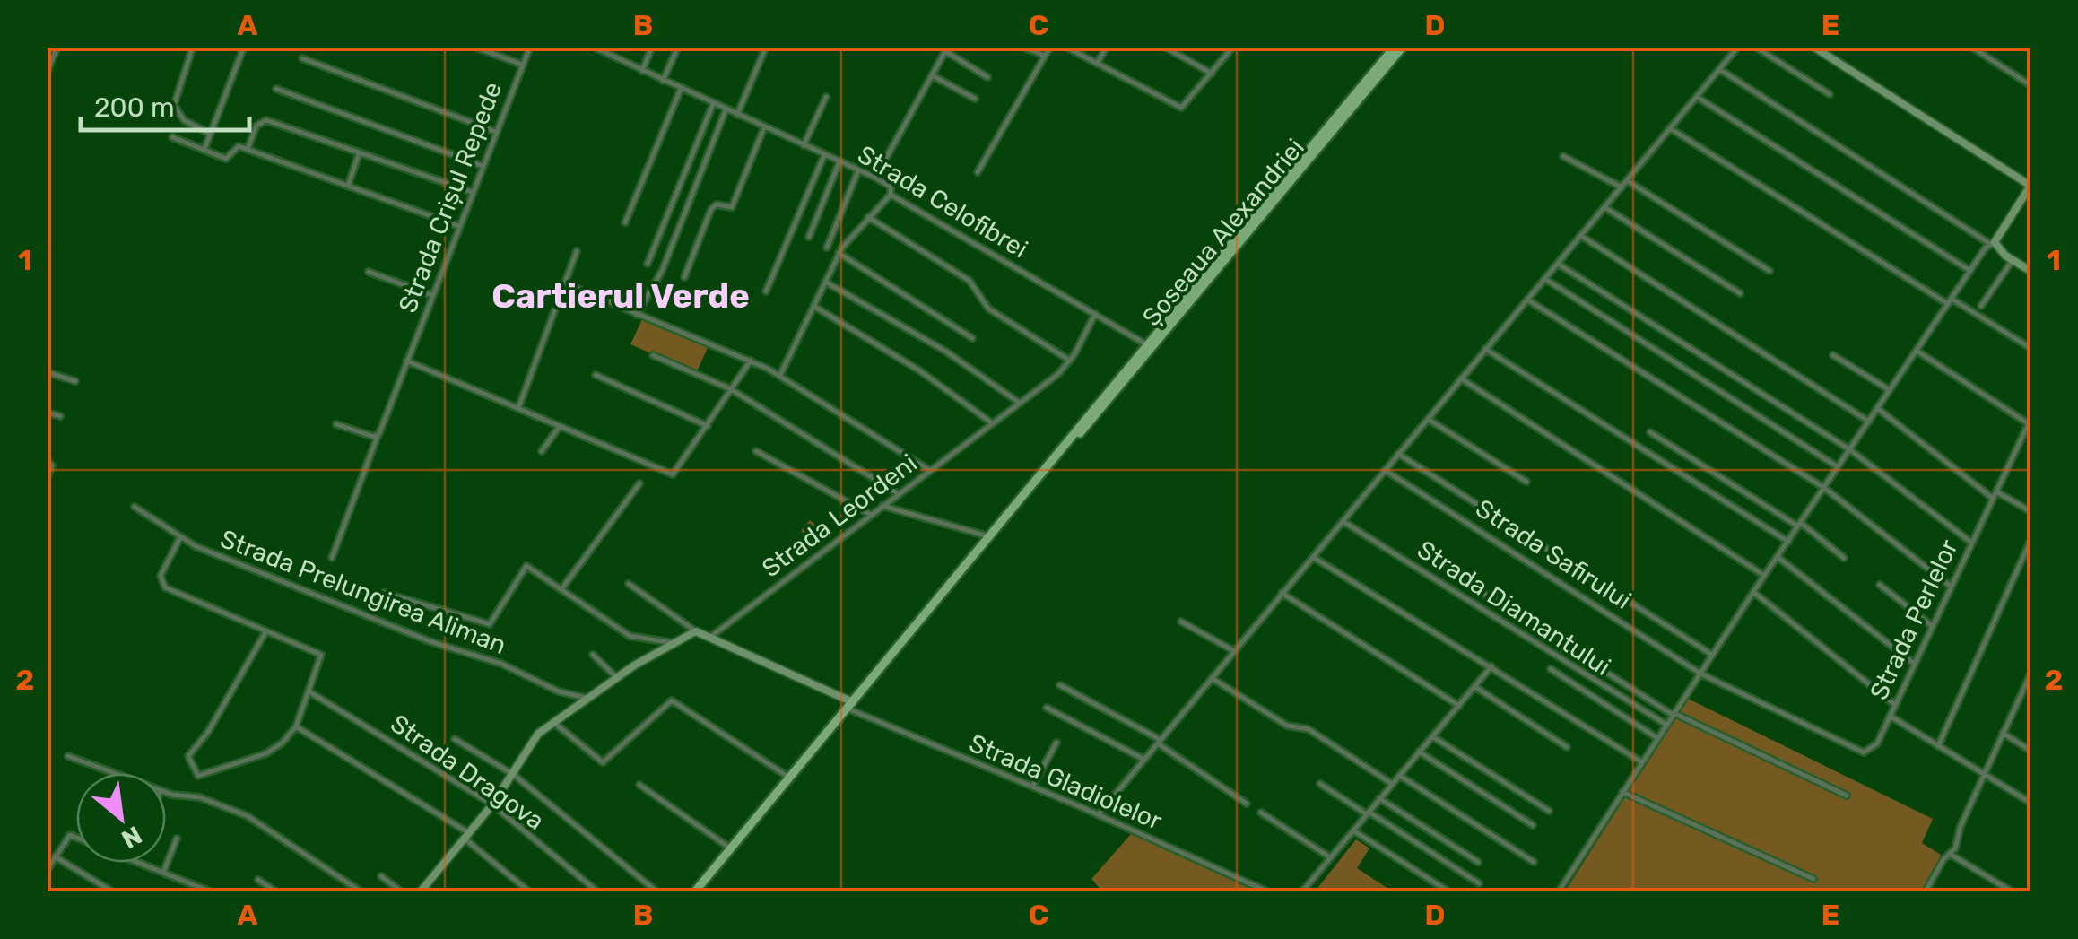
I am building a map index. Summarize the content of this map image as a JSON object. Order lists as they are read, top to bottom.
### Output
{
  "streets": {
    "main road": ["Șoseaua Alexandriei"],
    "street": [
      "Strada Crișul Repede",
      "Strada Celofibrei",
      "Strada Leordeni",
      "Strada Safirului",
      "Strada Prelungirea Aliman",
      "Strada Diamantului",
      "Strada Perlelor",
      "Strada Dragova",
      "Strada Gladiolelor"
    ]
  },
  "crossings": [
    ["Strada Celofibrei", "Șoseaua Alexandriei"],
    ["Strada Celofibrei", "Strada Leordeni"],
    ["Șoseaua Alexandriei", "Strada Gladiolelor"],
    ["Strada Safirului", "Strada Perlelor"]
  ],
  "districts": ["Cartierul Verde"],
  "scale_bar": "200 m",
  "north": "bottom right",
  "grid": {
    "columns": [
      "A",
      "B",
      "C",
      "D",
      "E"
    ],
    "rows": ["1", "2"]
  }
}
